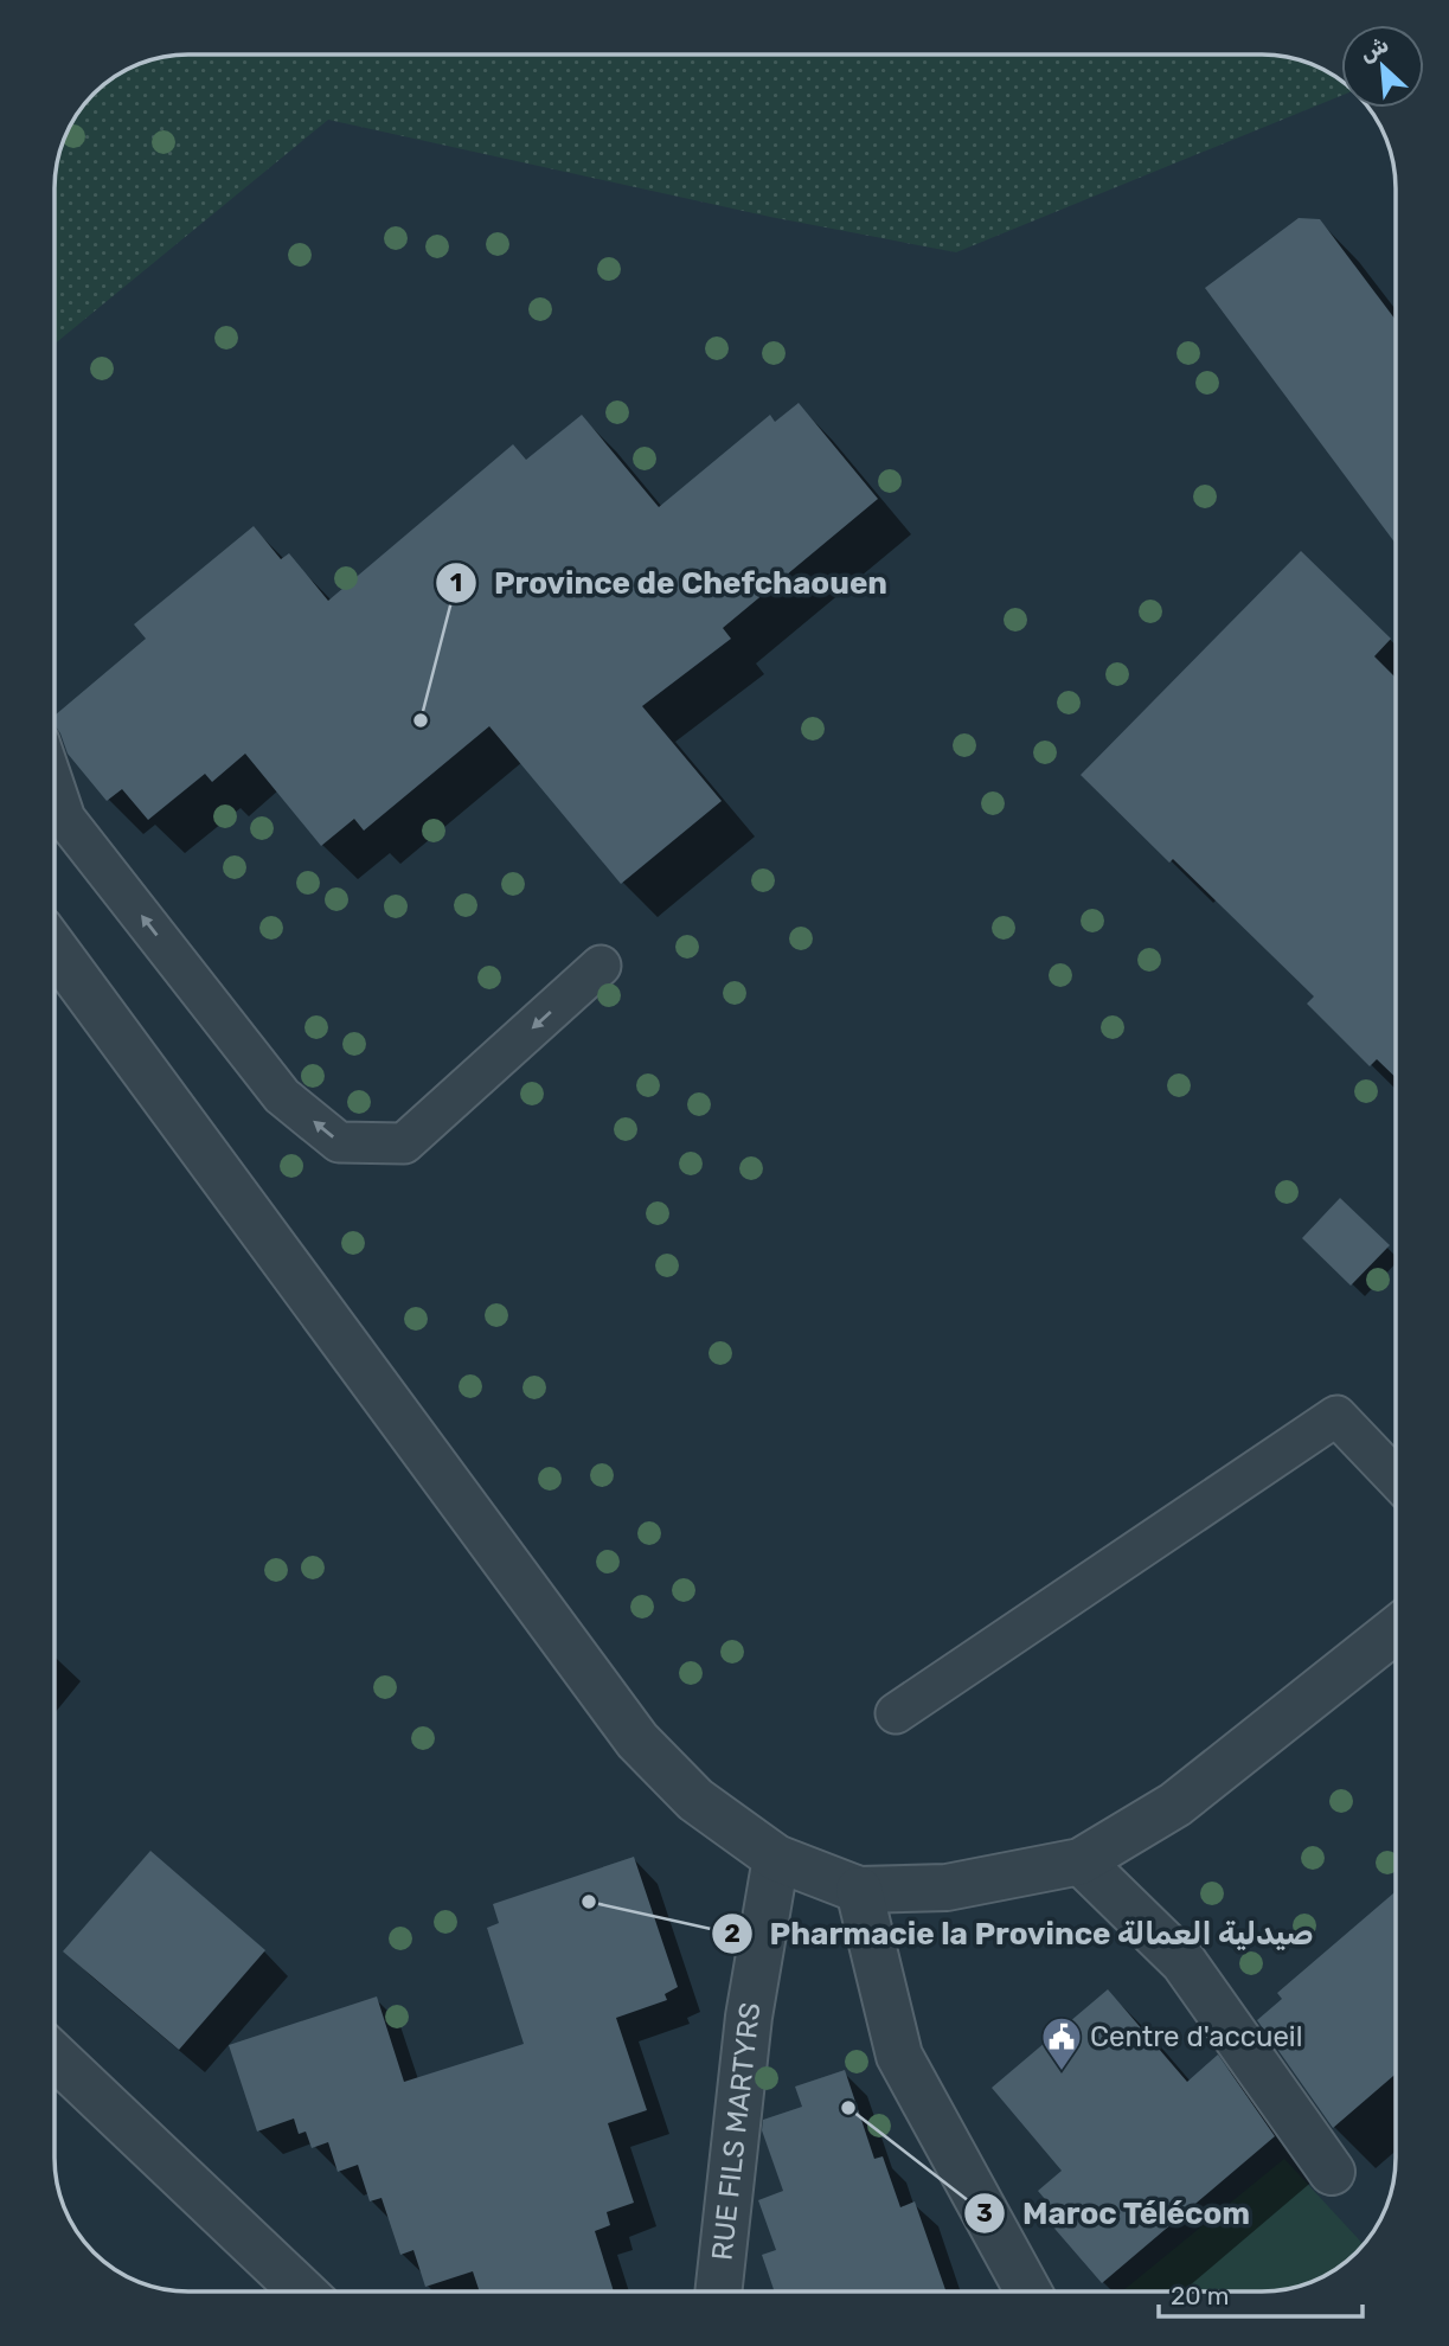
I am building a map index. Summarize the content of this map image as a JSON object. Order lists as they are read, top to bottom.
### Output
{
  "streets": {
    "street": ["RUE FILS MARTYRS"]
  },
  "places": {
    "other": ["Province de Chefchaouen", "Pharmacie la Province صيدلية العمالة", "Maroc Télécom"],
    "public building": ["Centre d'accueil"]
  },
  "scale_bar": "20 m",
  "north": "top left"
}
